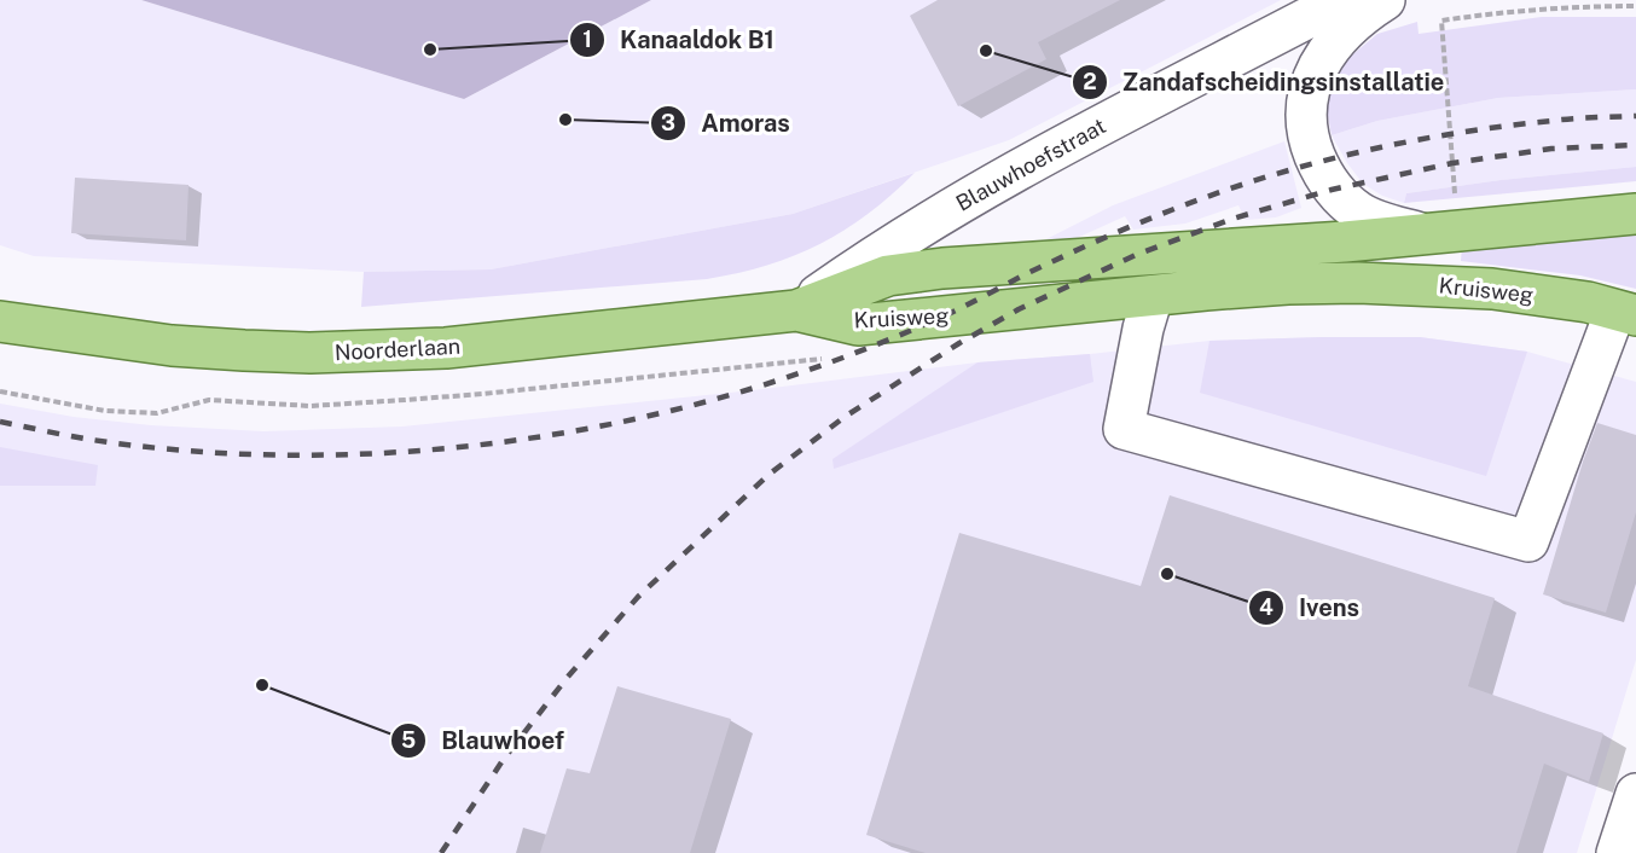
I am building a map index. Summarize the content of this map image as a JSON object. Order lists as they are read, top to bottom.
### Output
{
  "streets": {
    "main road": ["Kruisweg", "Noorderlaan"],
    "street": ["Blauwhoefstraat"]
  },
  "crossings": [
    ["Blauwhoefstraat", "Kruisweg"],
    ["Blauwhoefstraat", "Noorderlaan"],
    ["Kruisweg", "Noorderlaan"]
  ],
  "places": [
    "Kanaaldok B1",
    "Zandafscheidingsinstallatie",
    "Amoras",
    "Ivens",
    "Blauwhoef"
  ]
}
